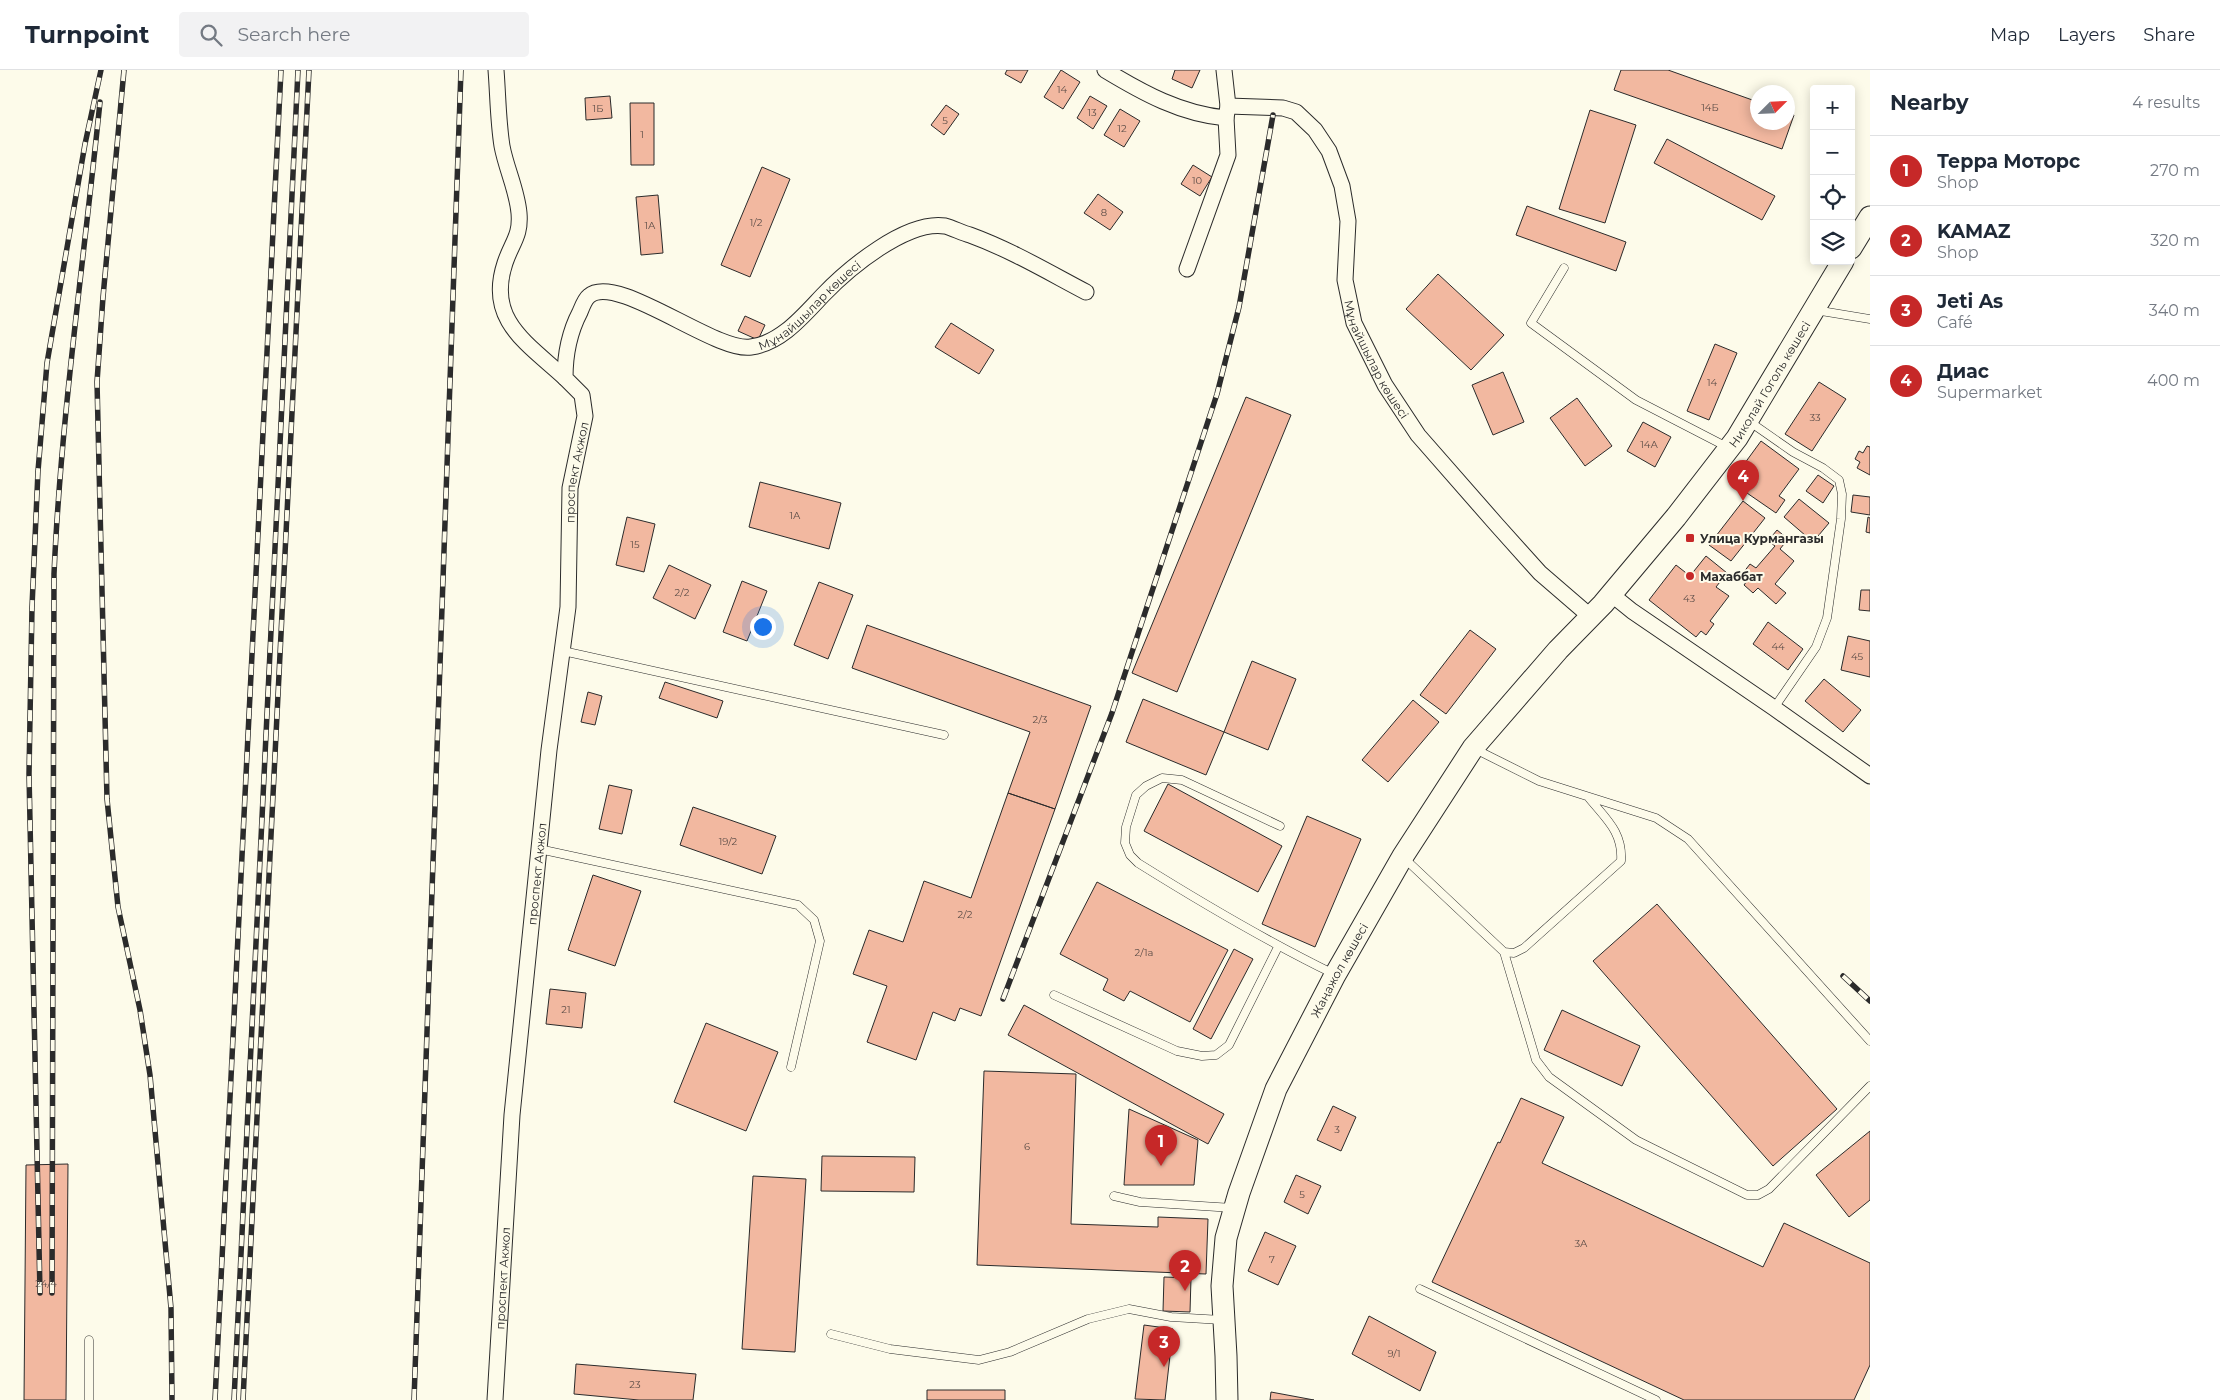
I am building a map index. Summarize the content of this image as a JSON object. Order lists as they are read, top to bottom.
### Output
{
  "streets": {
    "main road": ["Николай Гоголь көшесі", "Жаңажол көшесі"],
    "street": ["Мұнайшылар көшесі", "проспект Акжол"]
  },
  "crossings": [
    ["Мұнайшылар көшесі", "Николай Гоголь көшесі"],
    ["Мұнайшылар көшесі", "проспект Акжол"],
    ["Мұнайшылар көшесі", "Жаңажол көшесі"],
    ["Николай Гоголь көшесі", "Жаңажол көшесі"]
  ],
  "places": {
    "transit": ["Улица Курмангазы"],
    "other": ["Махаббат"]
  },
  "house_numbers": [
    "14",
    "14Б",
    "1Б",
    "13",
    "5",
    "12",
    "1",
    "10",
    "8",
    "1/2",
    "1А",
    "14",
    "33",
    "14А",
    "1А",
    "15",
    "2/2",
    "43",
    "44",
    "45",
    "2/3",
    "19/2",
    "2/2",
    "2/1а",
    "21",
    "3",
    "6",
    "5",
    "3А",
    "7",
    "24/4",
    "9/1",
    "23"
  ],
  "north": "top right",
  "page": {
    "header": "Turnpoint",
    "search": "Search here",
    "nav": ["Map", "Layers", "Share"],
    "heading": ["Nearby", "4 results"],
    "map_buttons": ["+", "−"],
    "list": [
      {
        "mark": "1",
        "name": "Терра Моторс",
        "note": "Shop",
        "value": "270 m"
      },
      {
        "mark": "2",
        "name": "KAMAZ",
        "note": "Shop",
        "value": "320 m"
      },
      {
        "mark": "3",
        "name": "Jeti As",
        "note": "Café",
        "value": "340 m"
      },
      {
        "mark": "4",
        "name": "Диас",
        "note": "Supermarket",
        "value": "400 m"
      }
    ],
    "pins": [
      "4",
      "1",
      "2",
      "3"
    ]
  }
}
